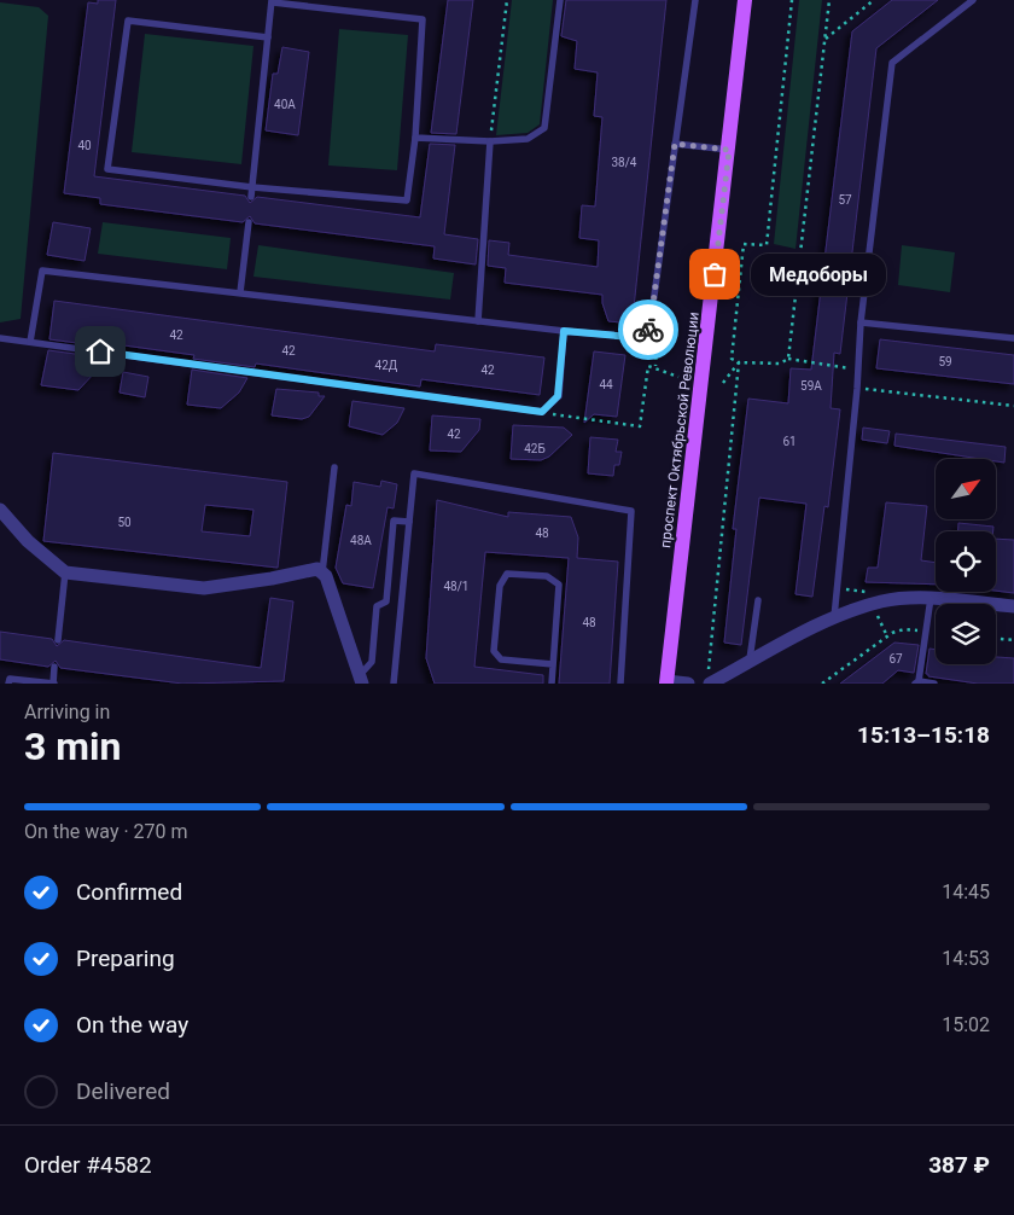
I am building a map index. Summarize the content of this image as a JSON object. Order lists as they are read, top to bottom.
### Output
{
  "streets": {
    "main road": ["проспект Октябрьской Революции"]
  },
  "places": ["Медоборы"],
  "house_numbers": [
    "40А",
    "40",
    "38/4",
    "57",
    "42",
    "42",
    "59",
    "42Д",
    "42",
    "44",
    "59А",
    "42",
    "61",
    "42Б",
    "50",
    "48",
    "48А",
    "48/1",
    "48",
    "67"
  ],
  "north": "top right",
  "page": {
    "bubble": "Медоборы",
    "heading": ["3 min", "Arriving in", "15:13–15:18"],
    "panel": ["Order #4582", "387 ₽"],
    "bar": "On the way · 270 m",
    "list": [
      ["Confirmed", "14:45"],
      ["Preparing", "14:53"],
      ["On the way", "15:02"],
      "Delivered"
    ]
  }
}
